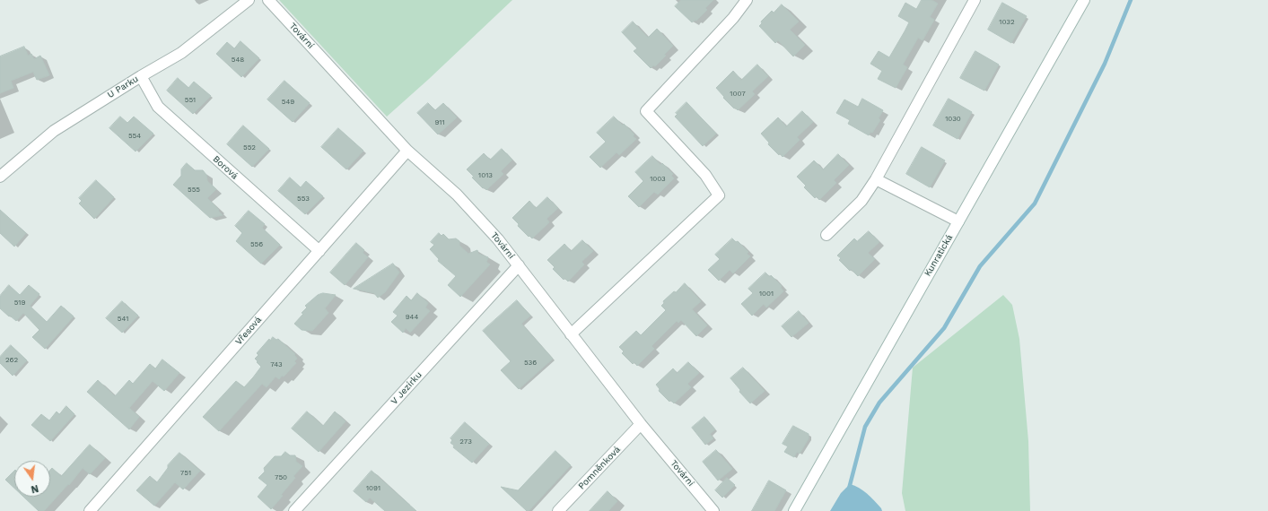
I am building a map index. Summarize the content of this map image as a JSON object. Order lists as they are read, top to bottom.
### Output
{
  "streets": {
    "street": [
      "Tovární",
      "U Parku",
      "Borová",
      "Kunratická",
      "Vřesová",
      "V Jezírku",
      "Pomněnková"
    ]
  },
  "crossings": [
    ["Tovární", "Vřesová"],
    ["Tovární", "V Jezírku"],
    ["Tovární", "Pomněnková"],
    ["U Parku", "Borová"],
    ["Borová", "Vřesová"]
  ],
  "house_numbers": [
    "1032",
    "548",
    "1007",
    "551",
    "549",
    "1030",
    "911",
    "554",
    "552",
    "1013",
    "1003",
    "555",
    "553",
    "556",
    "1001",
    "519",
    "944",
    "541",
    "262",
    "536",
    "743",
    "273",
    "751",
    "750",
    "1091"
  ],
  "north": "bottom"
}
